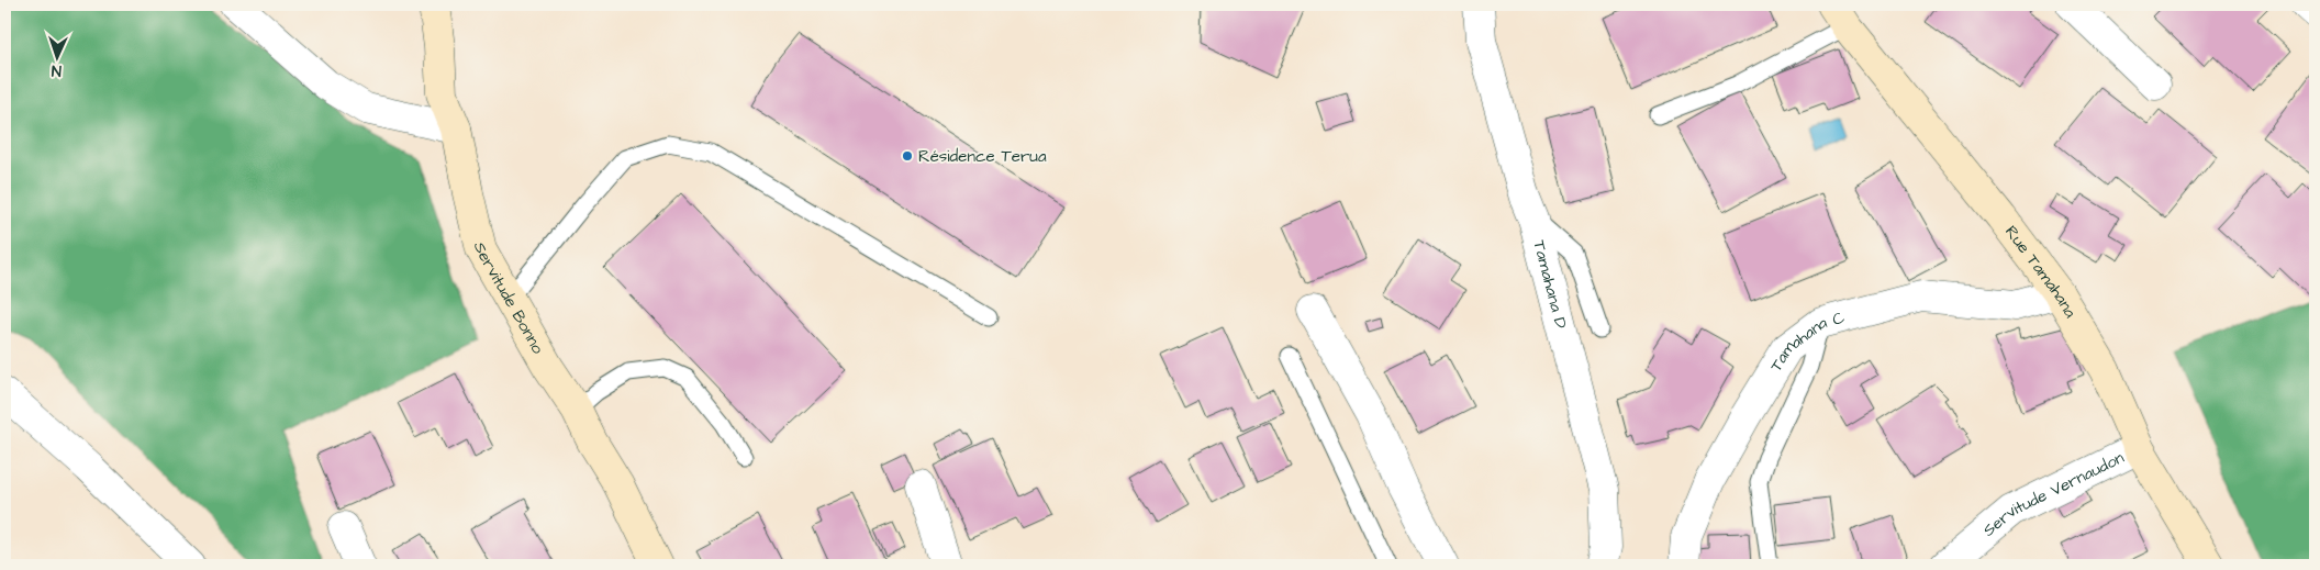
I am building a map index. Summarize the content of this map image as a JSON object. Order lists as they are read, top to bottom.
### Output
{
  "streets": {
    "street": [
      "Rue Tamahana",
      "Tamahana D",
      "Servitude Bonno",
      "Tamahana C",
      "Servitude Vernaudon"
    ]
  },
  "crossings": [
    ["Rue Tamahana", "Tamahana C"],
    ["Rue Tamahana", "Servitude Vernaudon"]
  ],
  "places": ["Résidence Terua"],
  "north": "bottom"
}
